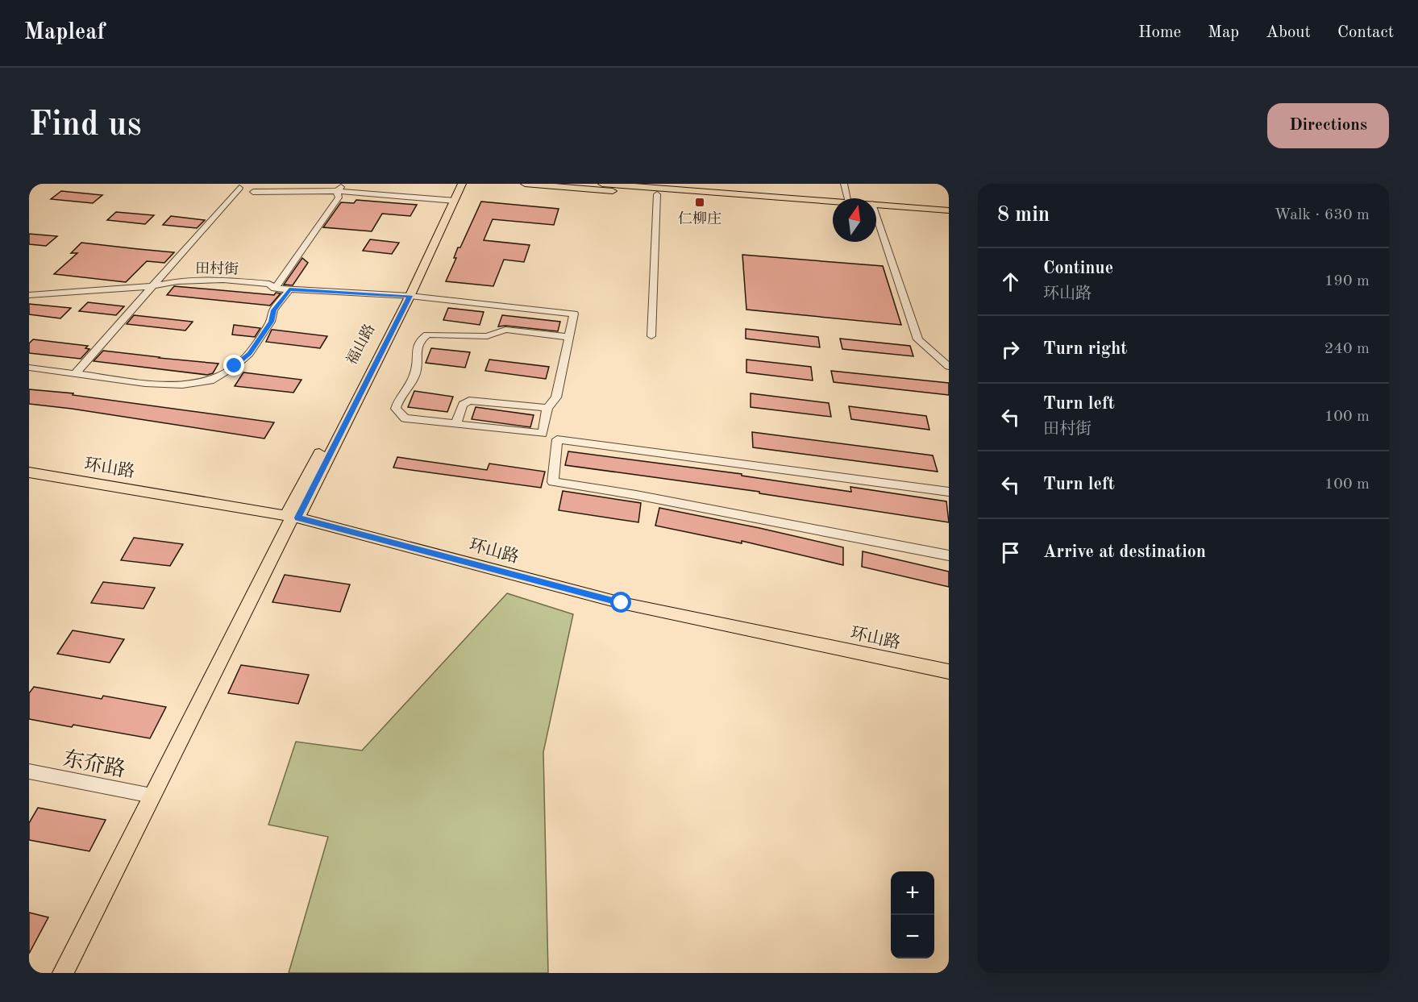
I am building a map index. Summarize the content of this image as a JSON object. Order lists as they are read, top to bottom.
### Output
{
  "streets": {
    "main road": ["环山路"],
    "street": ["田村街", "东夼路"]
  },
  "places": {
    "transit": ["仁柳庄"]
  },
  "north": "top",
  "page": {
    "header": "Mapleaf",
    "nav": [
      "Home",
      "Map",
      "About",
      "Contact"
    ],
    "buttons": "Directions",
    "title": "Find us",
    "heading": ["8 min", "Walk · 630 m"],
    "list": [
      ["Continue", "环山路", "190 m"],
      ["Turn right", "240 m"],
      ["Turn left", "田村街", "100 m"],
      ["Turn left", "100 m"],
      "Arrive at destination"
    ],
    "map_buttons": ["+", "−"]
  }
}
